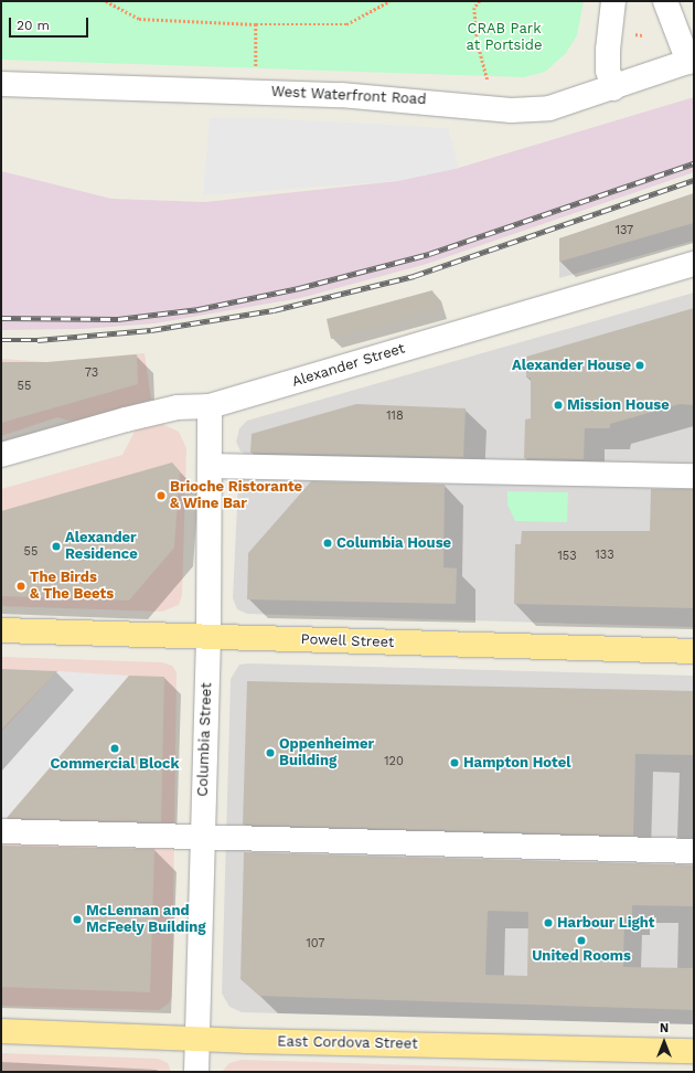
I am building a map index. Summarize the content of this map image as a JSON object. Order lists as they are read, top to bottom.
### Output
{
  "streets": {
    "main road": ["Powell Street", "East Cordova Street"],
    "street": ["West Waterfront Road", "Alexander Street", "Columbia Street"]
  },
  "crossings": [
    ["Alexander Street", "Columbia Street"],
    ["Powell Street", "Columbia Street"],
    ["Columbia Street", "East Cordova Street"]
  ],
  "parks": ["CRAB Park at Portside"],
  "places": [
    "Alexander House",
    "Mission House",
    "Brioche Ristorante & Wine Bar",
    "Columbia House",
    "Alexander Residence",
    "The Birds & The Beets",
    "Commercial Block",
    "Oppenheimer Building",
    "Hampton Hotel",
    "McLennan and McFeely Building",
    "Harbour Light",
    "United Rooms"
  ],
  "house_numbers": [
    "137",
    "73",
    "55",
    "118",
    "55",
    "133",
    "153",
    "120",
    "107"
  ],
  "scale_bar": "20 m",
  "north": "top"
}
